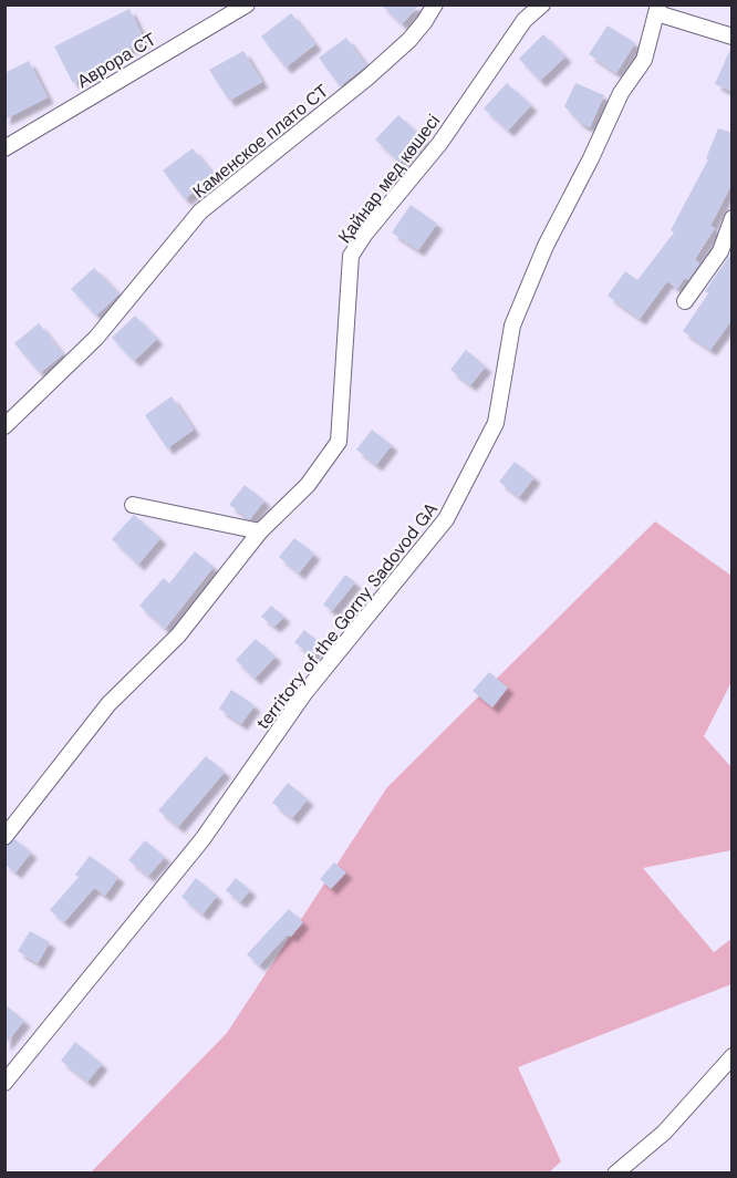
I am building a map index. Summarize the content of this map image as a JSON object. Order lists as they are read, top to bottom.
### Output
{
  "streets": {
    "street": [
      "Аврора СТ",
      "Каменское плато СТ",
      "Қайнар мед көшесі",
      "territory of the Gorny Sadovod GA"
    ]
  }
}
